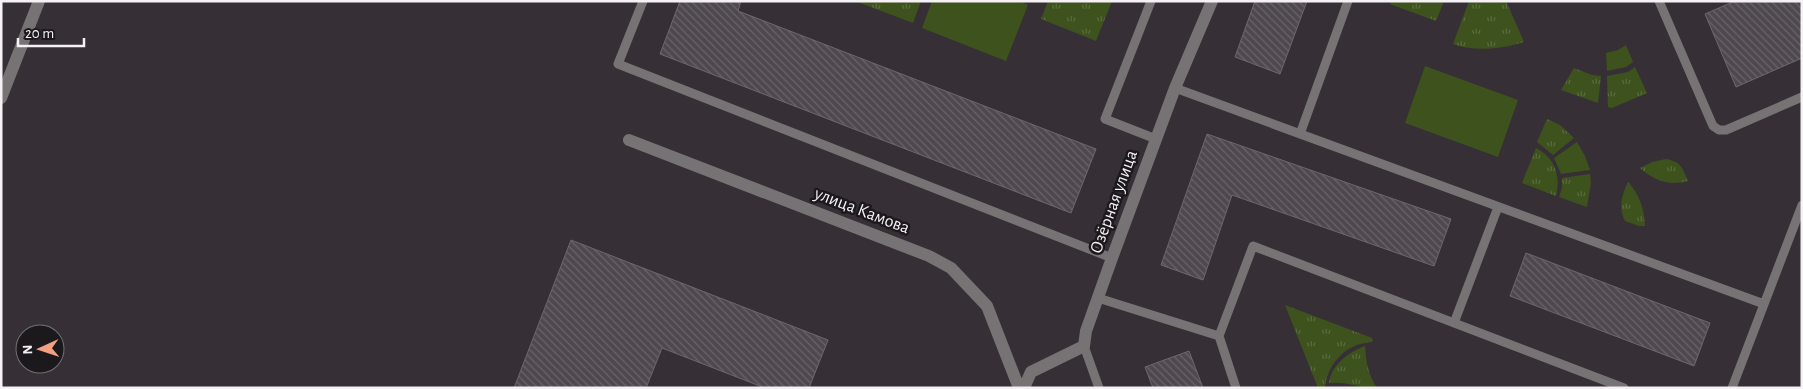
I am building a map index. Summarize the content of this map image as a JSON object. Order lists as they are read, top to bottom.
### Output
{
  "streets": {
    "street": ["Озёрная улица", "улица Камова"]
  },
  "scale_bar": "20 m",
  "north": "left"
}
